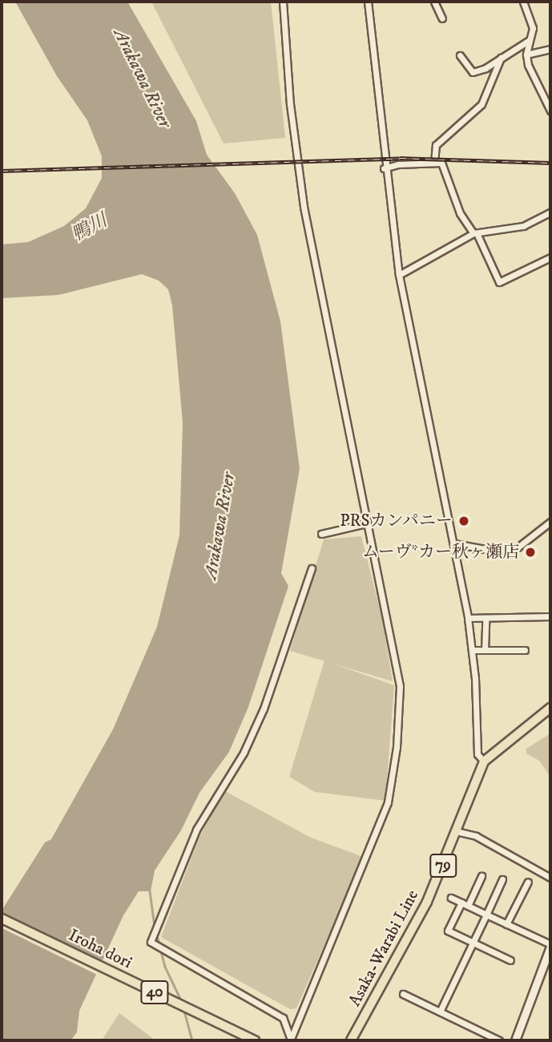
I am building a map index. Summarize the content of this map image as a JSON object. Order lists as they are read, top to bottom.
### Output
{
  "streets": {
    "main road": [
      "79",
      "Asaka-Warabi Line",
      "Iroha dori",
      "40"
    ]
  },
  "water": ["Arakawa River", "鴨川"],
  "places": ["PRSカンパニー", "ムーヴ*カー秋ヶ瀬店"]
}
